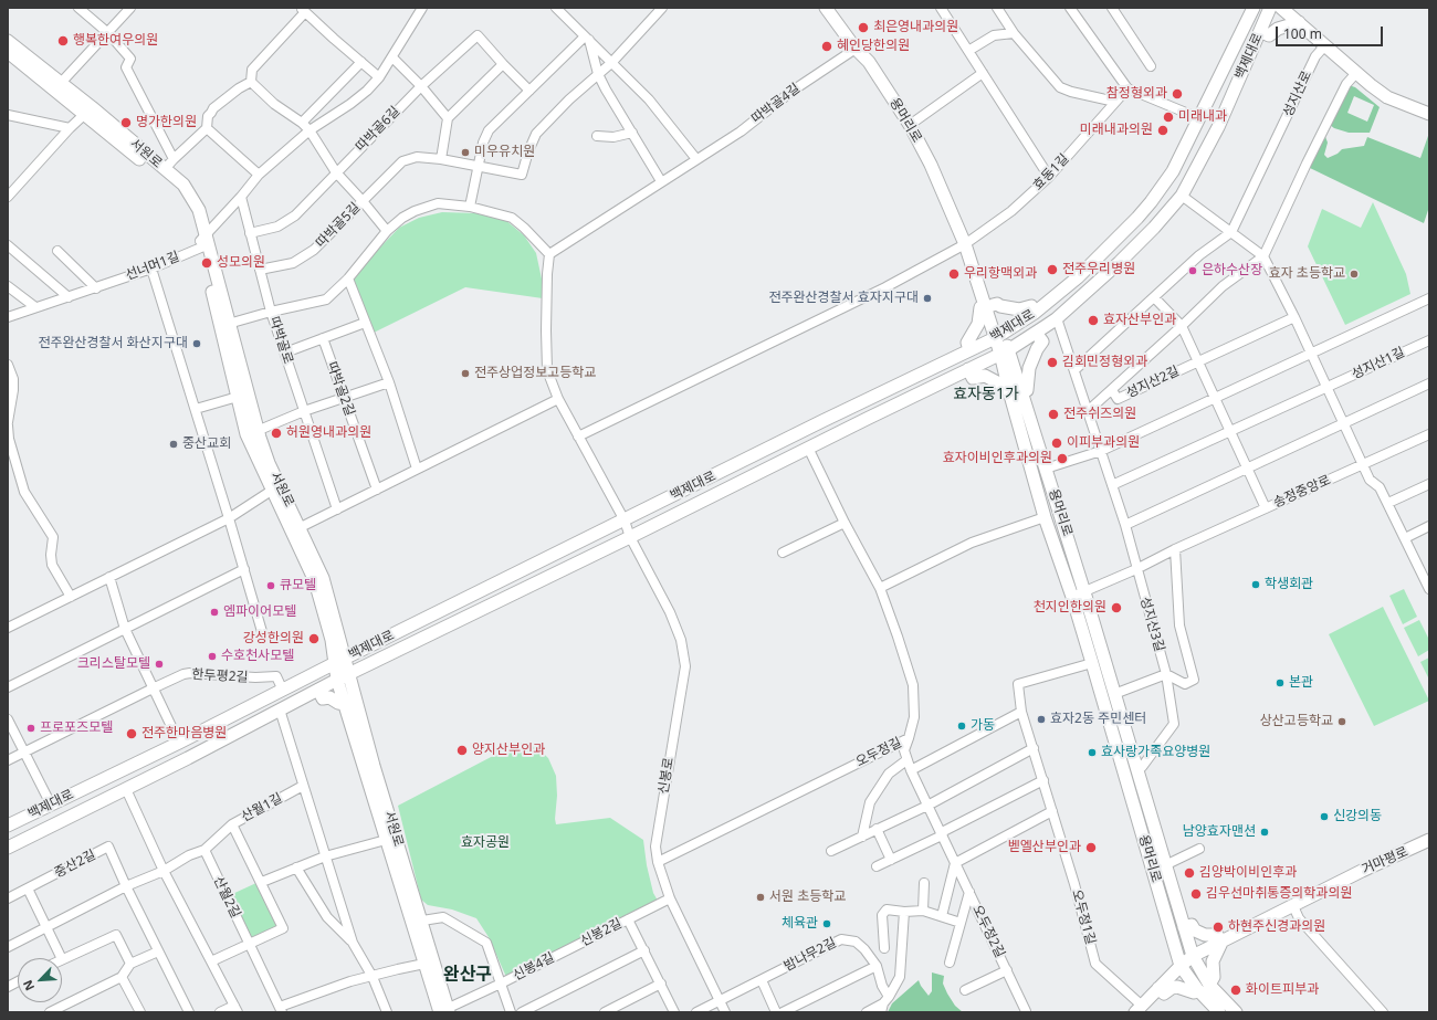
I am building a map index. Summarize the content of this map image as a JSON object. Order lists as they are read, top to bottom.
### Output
{
  "streets": {
    "street": [
      "백제대로",
      "성지산로",
      "따박골4길",
      "용머리로",
      "따박골6길",
      "서원로",
      "효동1길",
      "따박골5길",
      "선너머1길",
      "따박골로",
      "성지산1길",
      "성지산2길",
      "따박골2길",
      "송정중앙로",
      "성지산3길",
      "한두평2길",
      "오두정길",
      "신봉로",
      "산월1길",
      "거마평로",
      "중산2길",
      "산월2길",
      "오두정1길",
      "오두정2길",
      "신봉2길",
      "밤나무2길",
      "신봉4길"
    ]
  },
  "crossings": [
    ["백제대로", "용머리로"],
    ["백제대로", "서원로"],
    ["백제대로", "성지산3길"],
    ["백제대로", "한두평2길"],
    ["백제대로", "신봉로"],
    ["따박골4길", "용머리로"],
    ["따박골4길", "신봉로"],
    ["용머리로", "효동1길"],
    ["용머리로", "송정중앙로"],
    ["용머리로", "성지산3길"],
    ["용머리로", "거마평로"],
    ["서원로", "선너머1길"],
    ["서원로", "신봉4길"],
    ["따박골5길", "따박골로"],
    ["송정중앙로", "성지산3길"],
    ["오두정길", "신봉로"],
    ["오두정길", "오두정2길"],
    ["신봉로", "밤나무2길"],
    ["산월1길", "산월2길"],
    ["거마평로", "오두정1길"],
    ["신봉2길", "신봉4길"]
  ],
  "districts": ["효자동1가", "완산구"],
  "parks": ["효자공원"],
  "places": [
    "최은영내과의원",
    "행복한여우의원",
    "혜인당한의원",
    "참정형외과",
    "미래내과",
    "명가한의원",
    "미래내과의원",
    "미우유치원",
    "성모의원",
    "전주우리병원",
    "은하수산장",
    "우리항맥외과",
    "효자 초등학교",
    "전주완산경찰서 효자지구대",
    "효자산부인과",
    "전주완산경찰서 화산지구대",
    "김회민정형외과",
    "전주상업정보고등학교",
    "전주쉬즈의원",
    "허원영내과의원",
    "이피부과의원",
    "중산교회",
    "효자이비인후과의원",
    "학생회관",
    "큐모텔",
    "천지인한의원",
    "엠파이어모텔",
    "강성한의원",
    "수호천사모텔",
    "크리스탈모텔",
    "본관",
    "효자2동 주민센터",
    "상산고등학교",
    "가동",
    "프로포즈모텔",
    "전주한마음병원",
    "양지산부인과",
    "효사랑가족요양병원",
    "신강의동",
    "남양효자맨션",
    "벧엘산부인과",
    "김양박이비인후과",
    "김우선마취통증의학과의원",
    "서원 초등학교",
    "체육관",
    "하현주신경과의원",
    "화이트피부과"
  ],
  "scale_bar": "100 m",
  "north": "bottom left"
}
